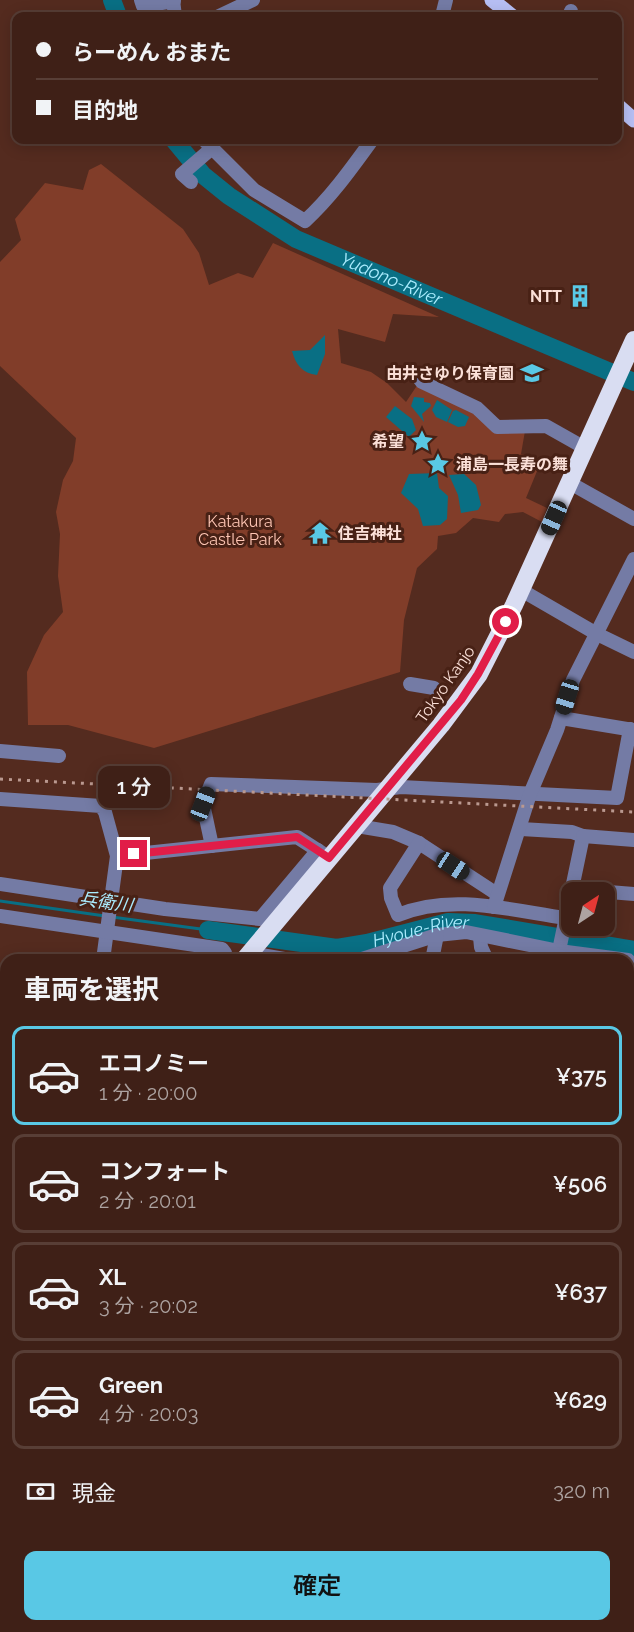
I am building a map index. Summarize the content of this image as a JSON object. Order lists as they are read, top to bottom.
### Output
{
  "streets": {
    "highway": ["Tokyo Kanjo"]
  },
  "water": ["Yudono-River", "兵衛川", "Hyoue-River"],
  "parks": ["Katakura Castle Park"],
  "places": {
    "building": ["NTT"],
    "school or university": ["由井さゆり保育園"],
    "place": ["希望", "浦島一長寿の舞"],
    "temple": ["住吉神社"]
  },
  "north": "top right",
  "page": {
    "banner": ["らーめん おまた", "目的地"],
    "bubble": "1 分",
    "heading": "車両を選択",
    "list": [
      {
        "name": "エコノミー",
        "note": "1 分 · 20:00",
        "value": "¥375"
      },
      {
        "name": "コンフォート",
        "note": "2 分 · 20:01",
        "value": "¥506"
      },
      {
        "name": "XL",
        "note": "3 分 · 20:02",
        "value": "¥637"
      },
      {
        "name": "Green",
        "note": "4 分 · 20:03",
        "value": "¥629"
      }
    ],
    "pay": ["現金", "320 m"],
    "buttons": "確定"
  }
}
